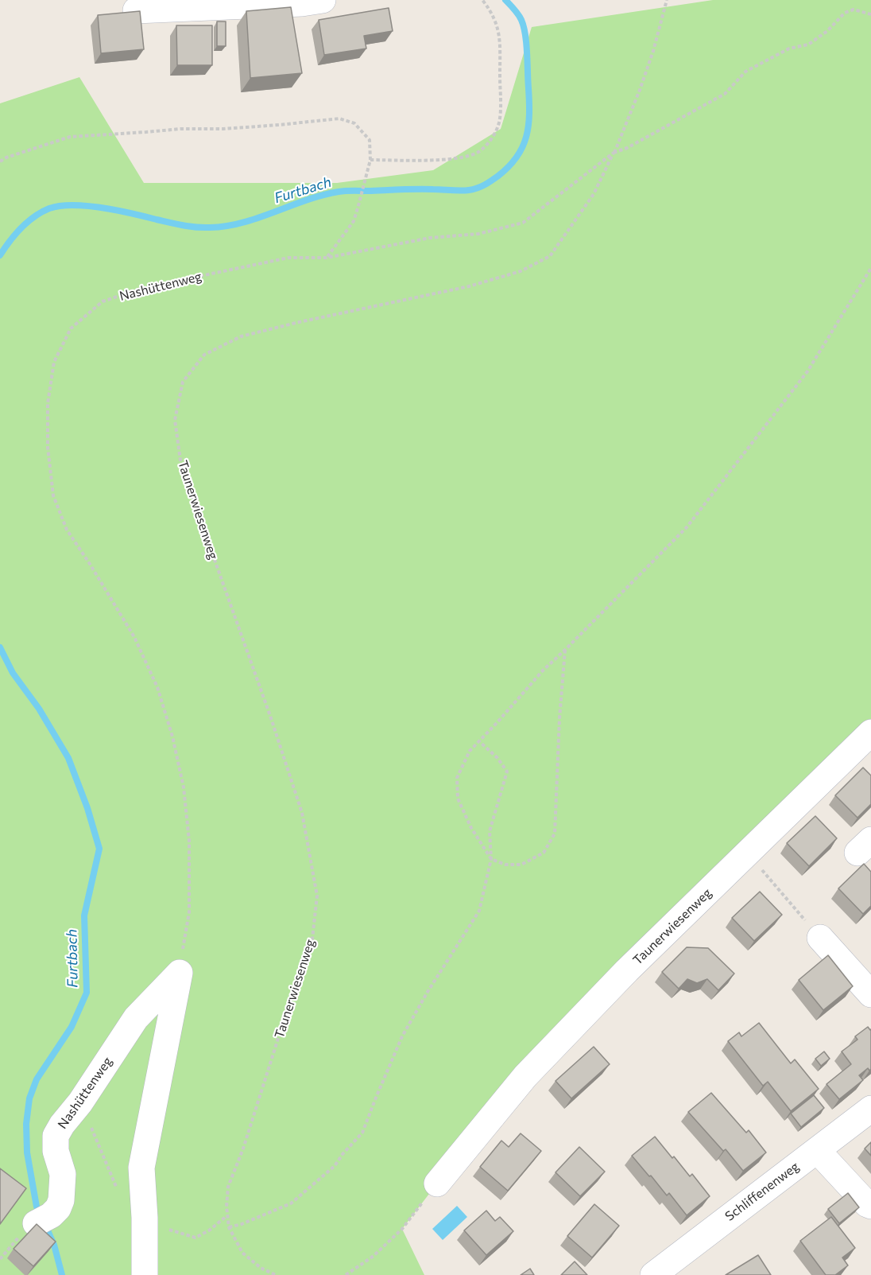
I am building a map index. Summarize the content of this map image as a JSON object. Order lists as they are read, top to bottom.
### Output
{
  "streets": {
    "street": ["Nashüttenweg", "Taunerwiesenweg", "Schliffenenweg"]
  },
  "water": ["Furtbach"]
}
